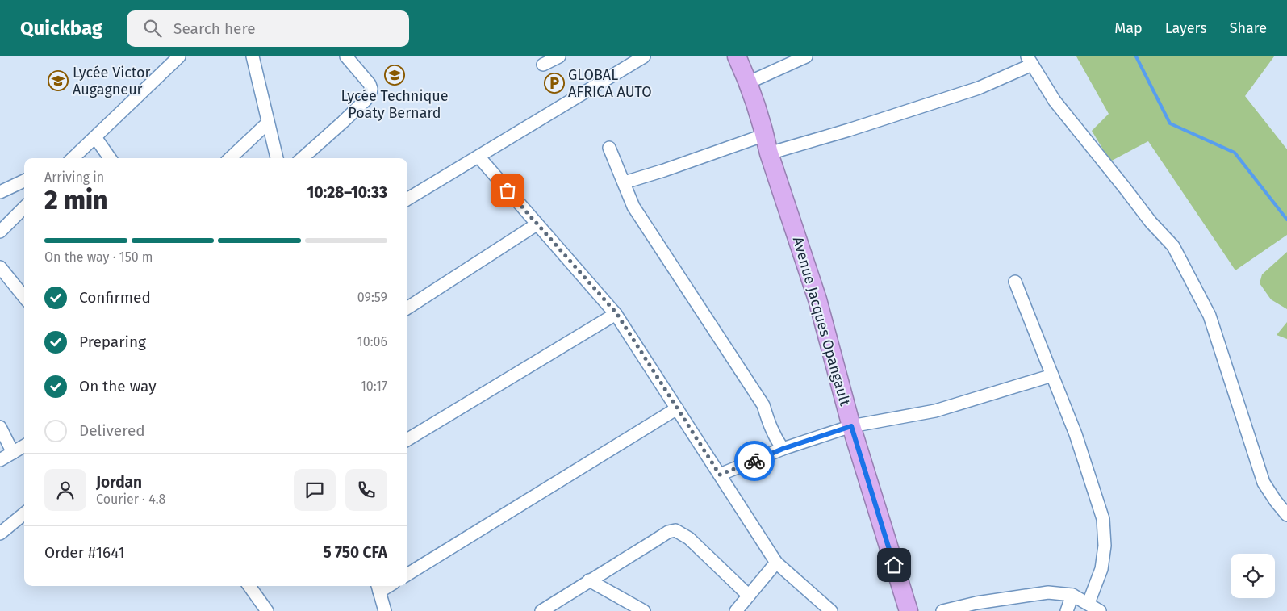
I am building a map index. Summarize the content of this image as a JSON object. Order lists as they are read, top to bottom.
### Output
{
  "streets": {
    "highway": ["Avenue Jacques Opangault"]
  },
  "places": {
    "school or university": ["Lycée Technique Poaty Bernard", "Lycée Victor Augagneur"],
    "parking": ["GLOBAL AFRICA AUTO"]
  },
  "page": {
    "header": "Quickbag",
    "search": "Search here",
    "nav": ["Map", "Layers", "Share"],
    "heading": ["2 min", "Arriving in", "10:28–10:33"],
    "panel": [
      "Jordan",
      "Courier · 4.8",
      "Order #1641",
      "5 750 CFA"
    ],
    "bar": "On the way · 150 m",
    "list": [
      ["Confirmed", "09:59"],
      ["Preparing", "10:06"],
      ["On the way", "10:17"],
      "Delivered"
    ]
  }
}
